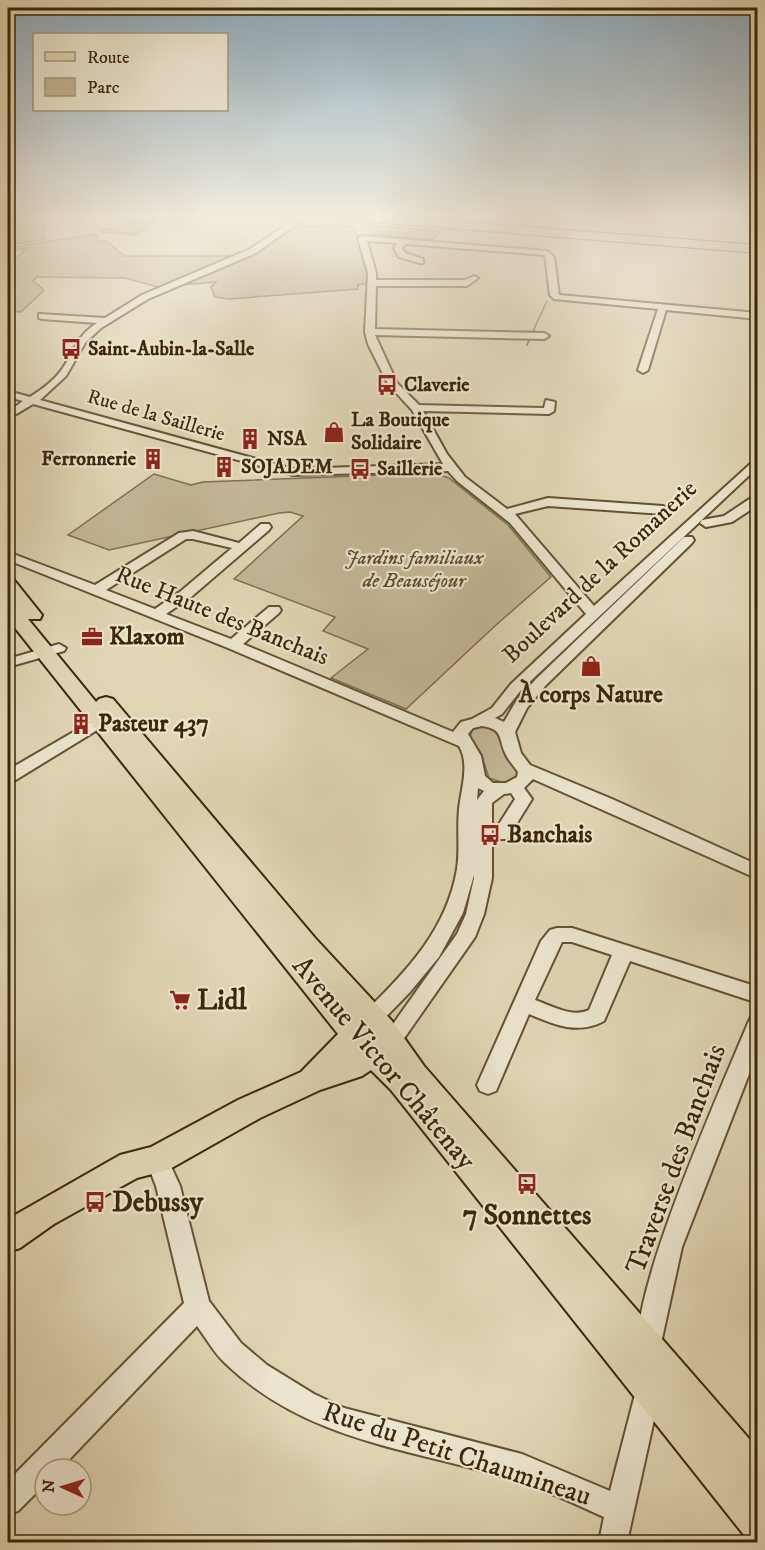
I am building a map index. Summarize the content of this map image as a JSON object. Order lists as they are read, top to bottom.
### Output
{
  "streets": {
    "main road": ["Avenue Victor Châtenay"],
    "street": [
      "Rue de la Saillerie",
      "Boulevard de la Romanerie",
      "Rue Haute des Banchais",
      "Traverse des Banchais",
      "Rue du Petit Chaumineau"
    ]
  },
  "crossings": [
    ["Boulevard de la Romanerie", "Rue Haute des Banchais"],
    ["Avenue Victor Châtenay", "Traverse des Banchais"],
    ["Traverse des Banchais", "Rue du Petit Chaumineau"]
  ],
  "parks": ["Jardins familiaux de Beauséjour"],
  "places": {
    "bus stop": [
      "Saint-Aubin-la-Salle",
      "Claverie",
      "Saillerie",
      "Banchais",
      "7 Sonnettes",
      "Debussy"
    ],
    "shop": ["La Boutique Solidaire", "À corps Nature"],
    "building": [
      "NSA",
      "Ferronnerie",
      "SOJADEM",
      "Pasteur 437"
    ],
    "office": ["Klaxom"],
    "supermarket": ["Lidl"]
  },
  "legend": ["Route", "Parc"],
  "north": "left"
}
